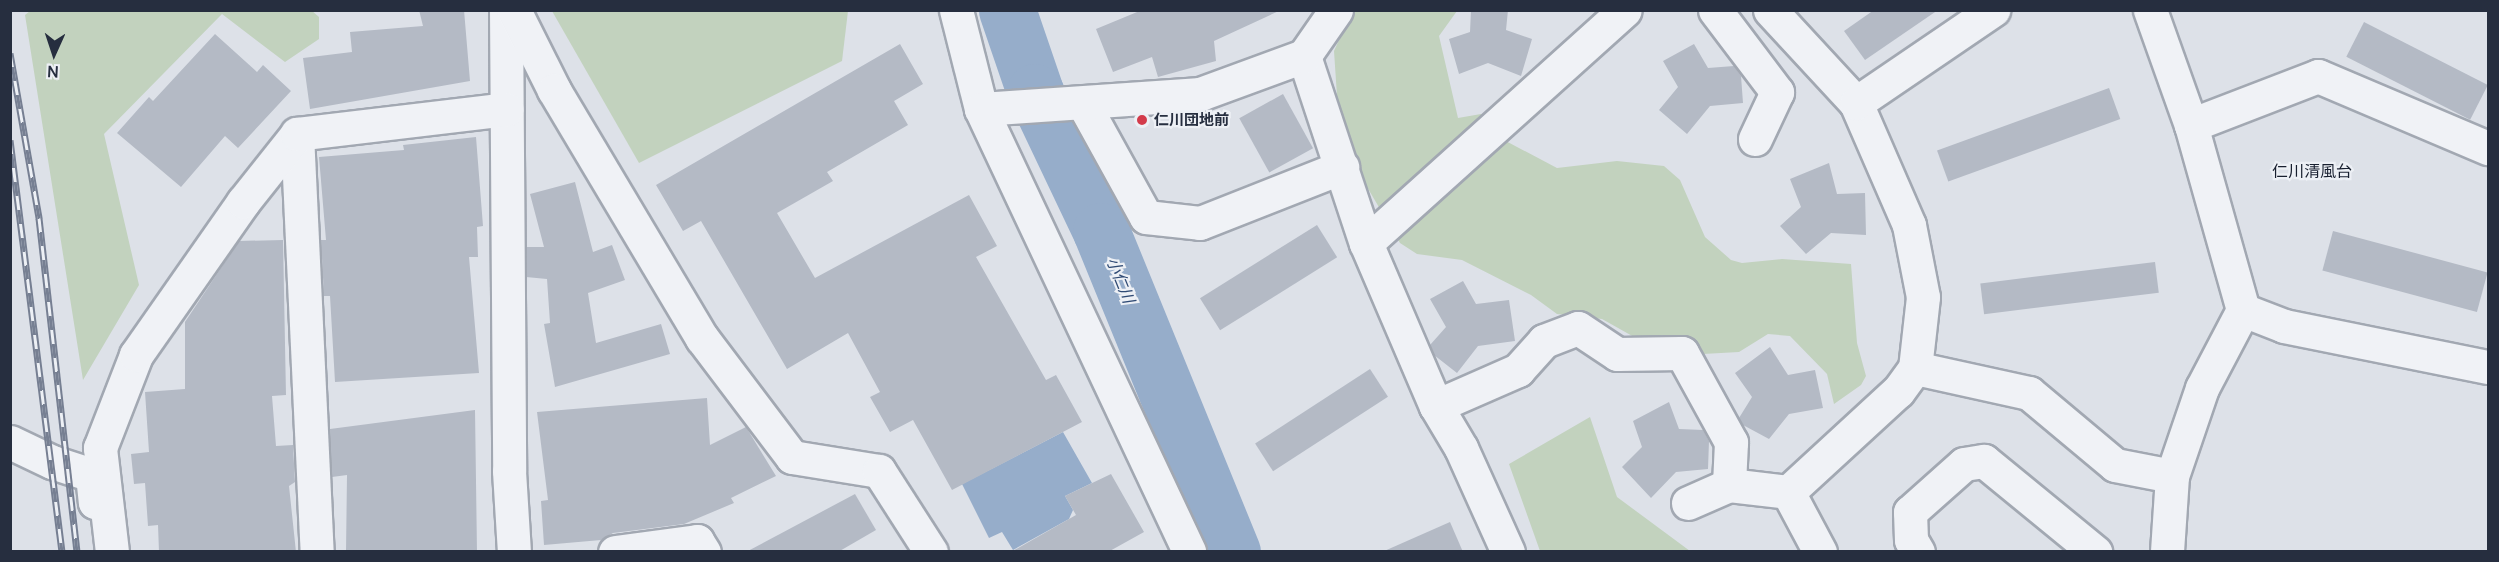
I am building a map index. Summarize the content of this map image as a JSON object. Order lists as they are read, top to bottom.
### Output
{
  "districts": ["仁川清風台"],
  "water": ["小仁川"],
  "places": ["仁川団地前"],
  "north": "bottom"
}
